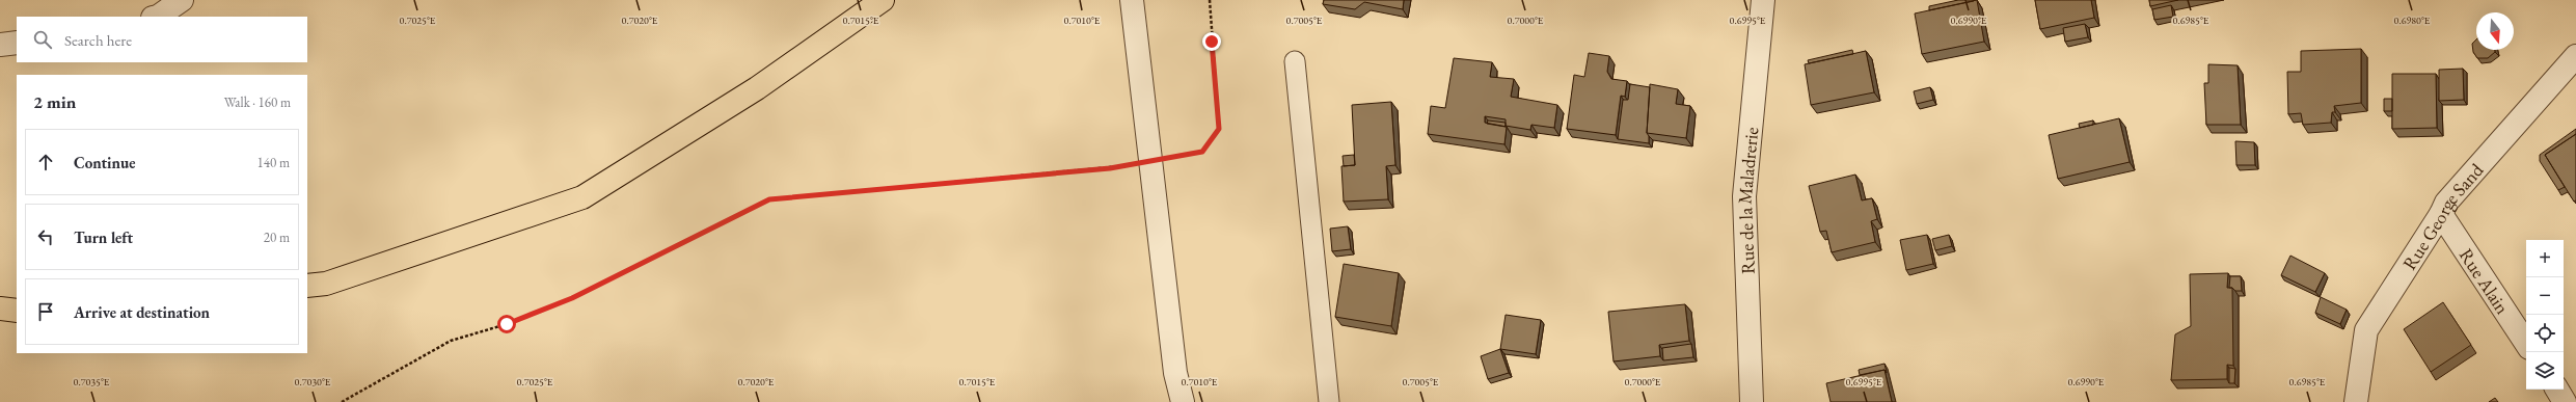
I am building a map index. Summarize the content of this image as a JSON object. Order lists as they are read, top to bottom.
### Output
{
  "streets": {
    "street": ["Rue de la Maladrerie", "Rue George Sand", "Rue Alain"]
  },
  "crossings": [
    ["Rue George Sand", "Rue Alain"]
  ],
  "north": "bottom",
  "page": {
    "search": "Search here",
    "heading": ["2 min", "Walk · 160 m"],
    "list": [
      ["Continue", "140 m"],
      ["Turn left", "20 m"],
      "Arrive at destination"
    ],
    "map_buttons": ["+", "−"]
  },
  "coordinates": [
    "0.7025°E",
    "0.7020°E",
    "0.7015°E",
    "0.7010°E",
    "0.7005°E",
    "0.7000°E",
    "0.6995°E",
    "0.6990°E",
    "0.6985°E",
    "0.6980°E",
    "0.7035°E",
    "0.7030°E"
  ]
}
